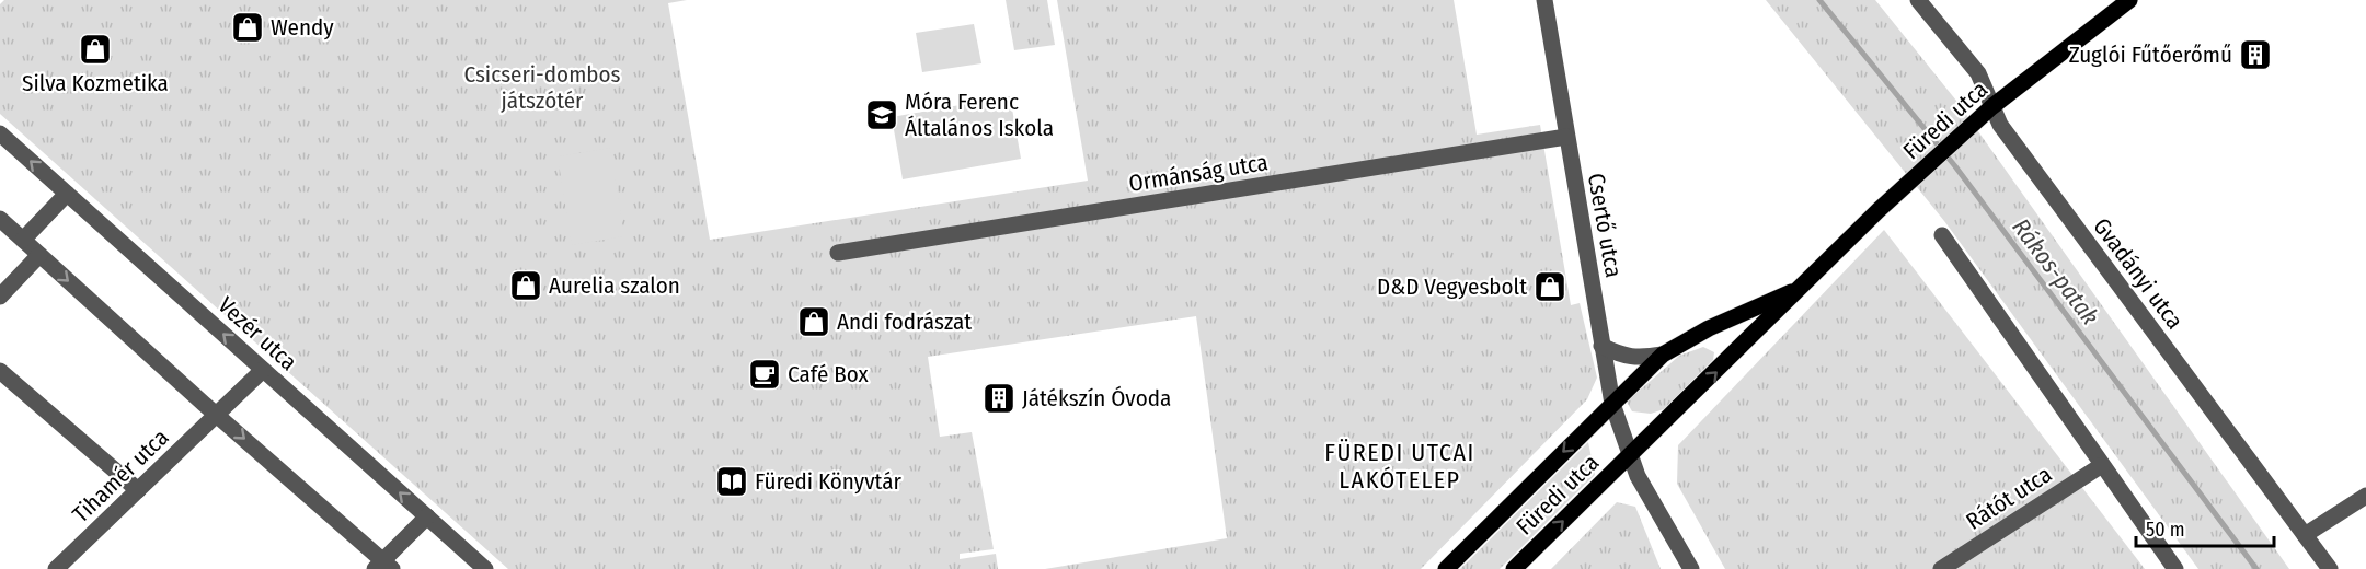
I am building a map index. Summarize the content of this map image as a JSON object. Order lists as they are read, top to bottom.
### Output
{
  "streets": {
    "main road": ["Füredi utca"],
    "street": [
      "Ormánság utca",
      "Csertő utca",
      "Gvadányi utca",
      "Vezér utca",
      "Tihamér utca",
      "Rátót utca"
    ]
  },
  "crossings": [
    ["Füredi utca", "Csertő utca"],
    ["Füredi utca", "Gvadányi utca"],
    ["Ormánság utca", "Csertő utca"],
    ["Vezér utca", "Tihamér utca"]
  ],
  "districts": ["FÜREDI UTCAI LAKÓTELEP"],
  "water": ["Rákos-patak"],
  "parks": ["Csicseri-dombos játszótér"],
  "places": {
    "shop": [
      "Wendy",
      "Silva Kozmetika",
      "Aurelia szalon",
      "D&D Vegyesbolt",
      "Andi fodrászat"
    ],
    "building": ["Zuglói Fűtőerőmű", "Játékszín Óvoda"],
    "school or university": ["Móra Ferenc Általános Iskola"],
    "cafe": ["Café Box"],
    "library": ["Füredi Könyvtár"]
  },
  "scale_bar": "50 m"
}
